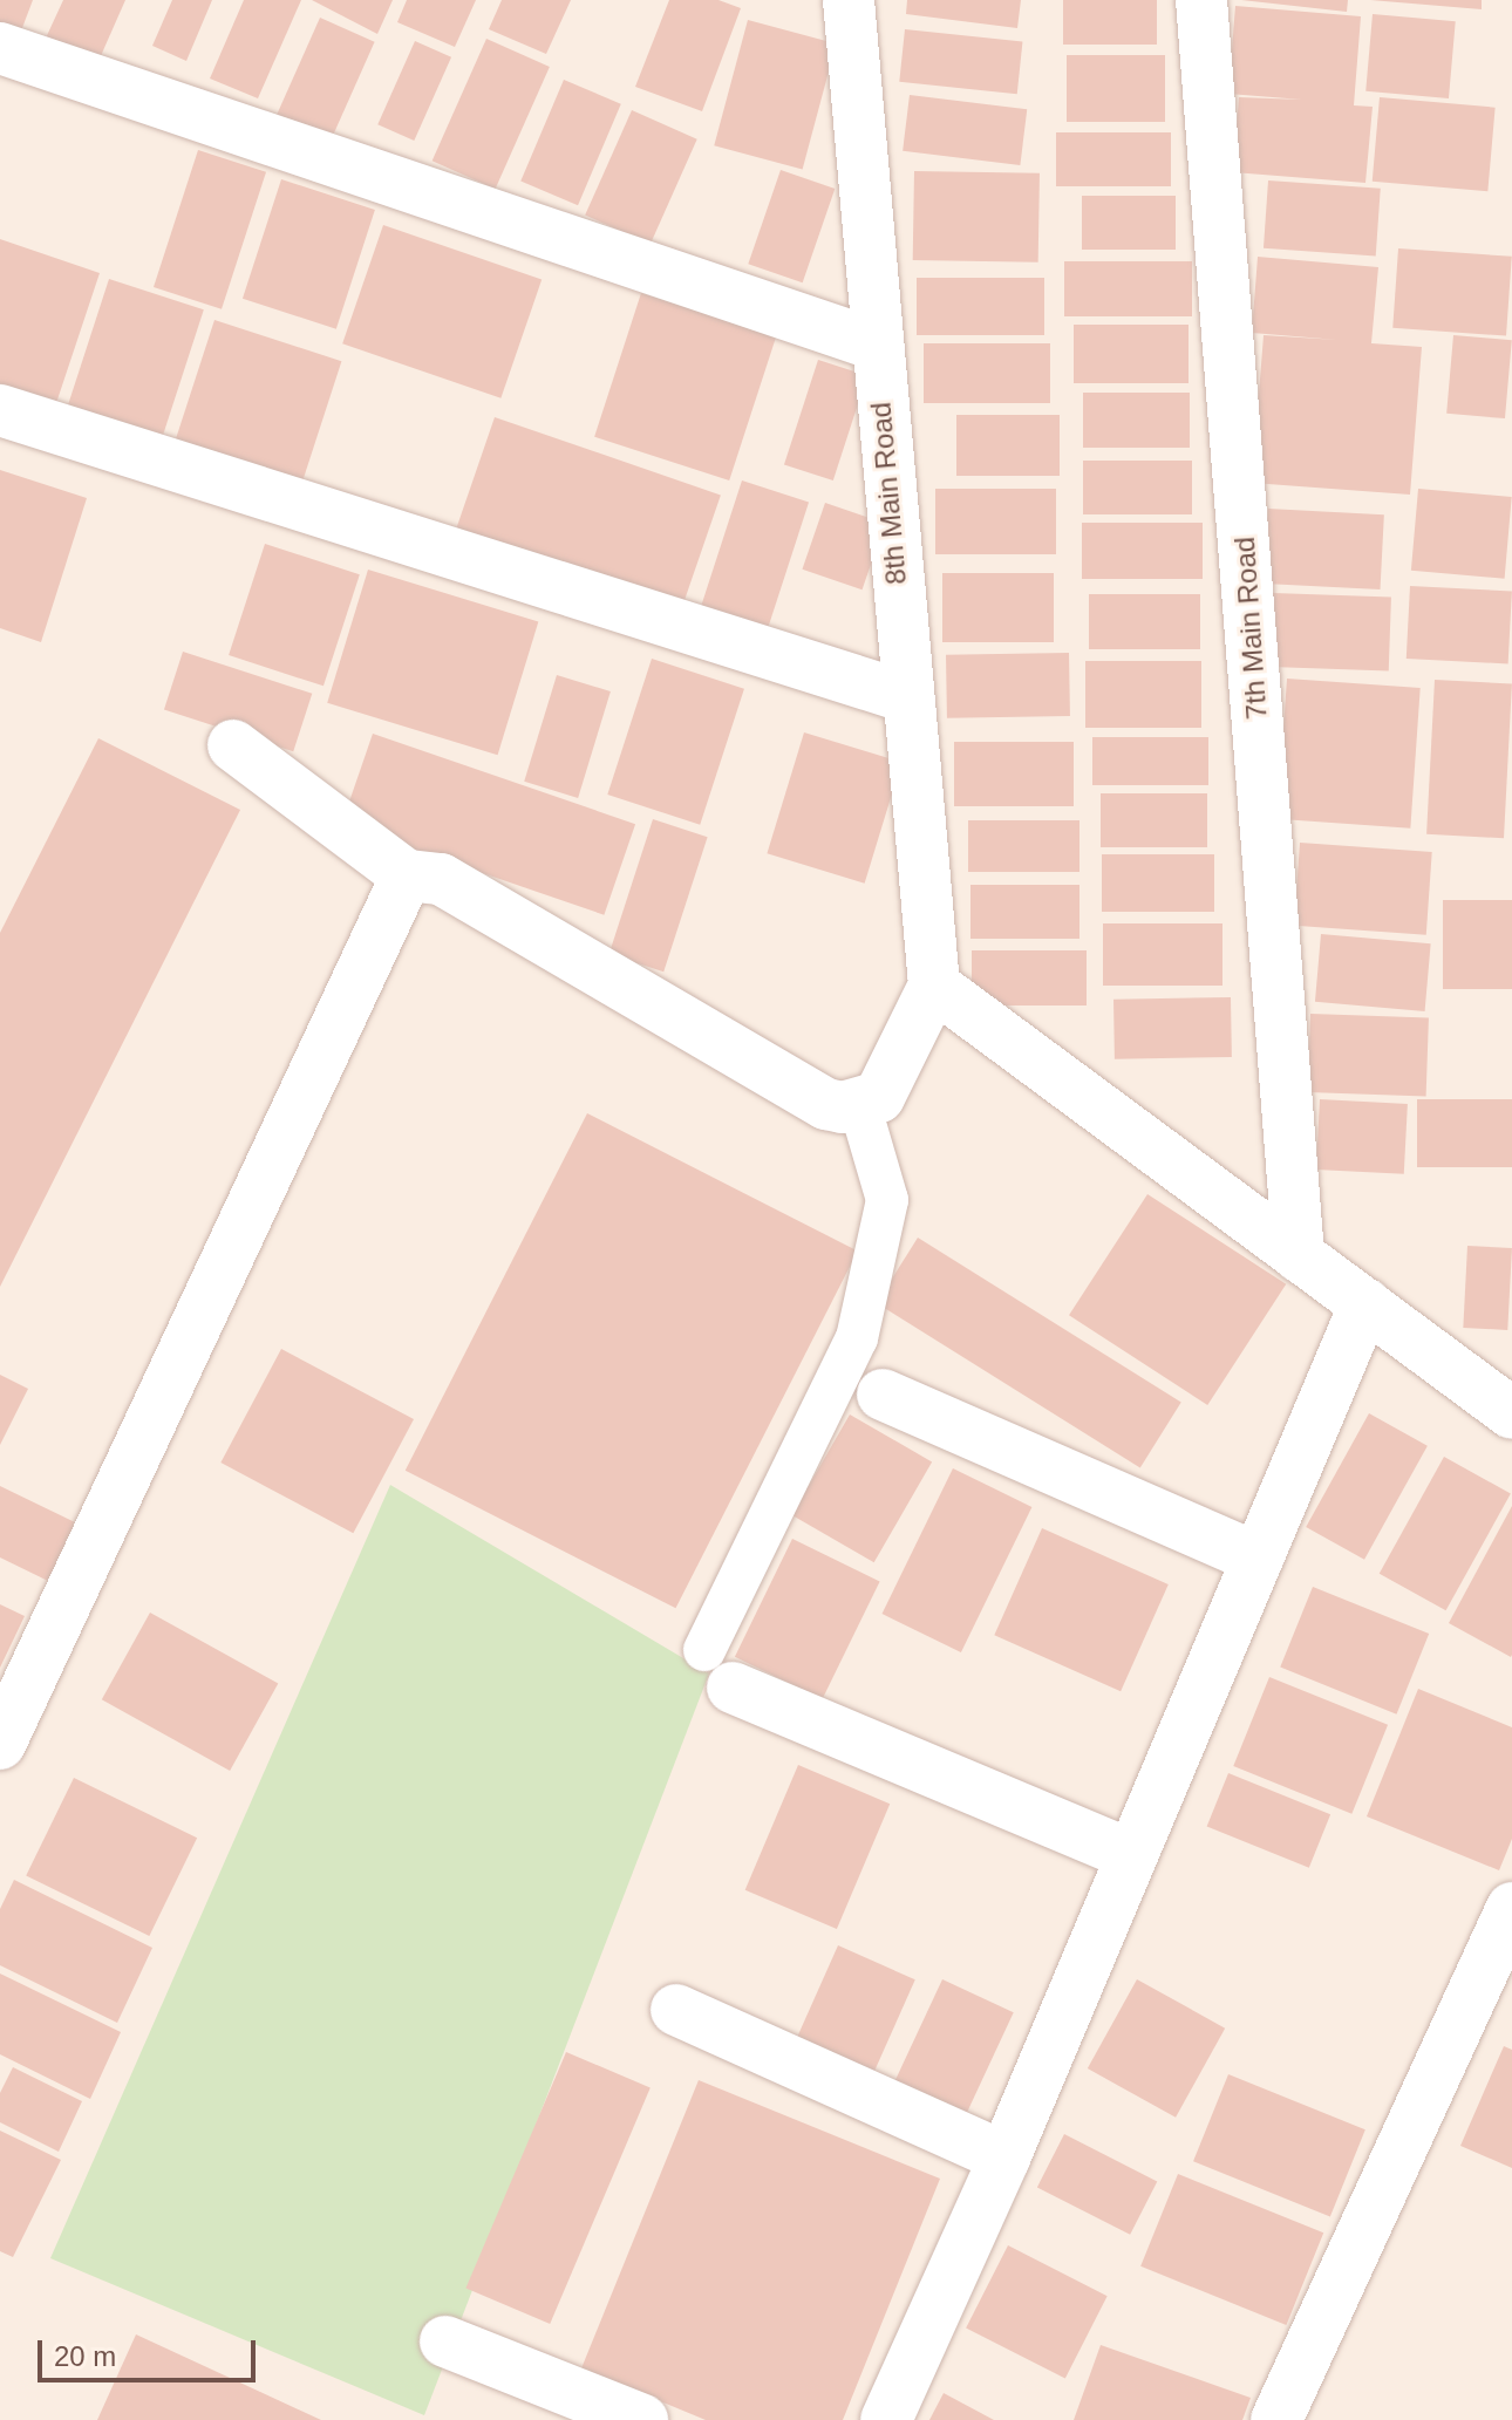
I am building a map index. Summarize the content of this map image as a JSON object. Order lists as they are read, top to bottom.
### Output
{
  "streets": {
    "street": ["8th Main Road", "7th Main Road"]
  },
  "scale_bar": "20 m"
}
